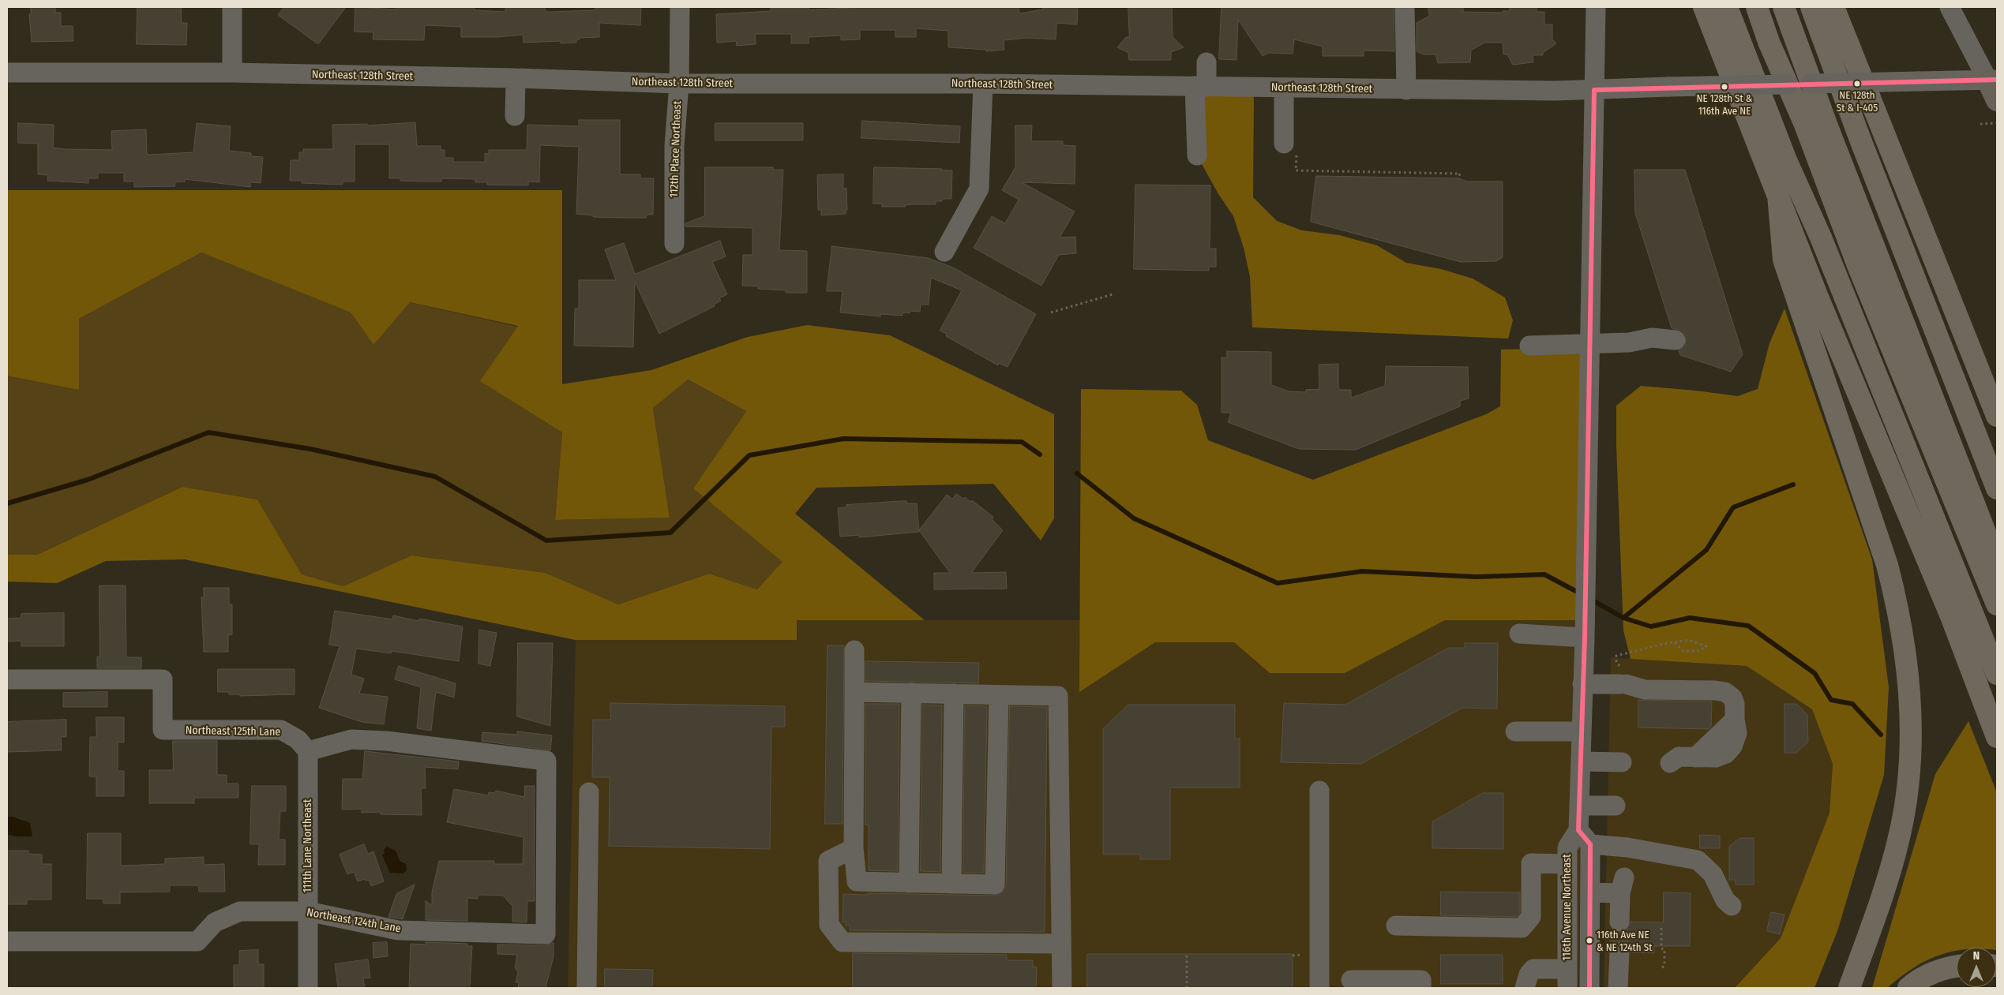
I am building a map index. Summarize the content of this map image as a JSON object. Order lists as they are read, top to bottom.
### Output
{
  "streets": {
    "street": [
      "Northeast 128th Street",
      "112th Place Northeast",
      "Northeast 125th Lane",
      "111th Lane Northeast",
      "116th Avenue Northeast",
      "Northeast 124th Lane"
    ]
  },
  "crossings": [
    ["Northeast 128th Street", "112th Place Northeast"],
    ["Northeast 128th Street", "116th Avenue Northeast"],
    ["Northeast 125th Lane", "111th Lane Northeast"],
    ["Northeast 125th Lane", "Northeast 124th Lane"],
    ["111th Lane Northeast", "Northeast 124th Lane"]
  ],
  "places": ["NE 128th St & I-405", "NE 128th St & 116th Ave NE", "116th Ave NE & NE 124th St"],
  "north": "top"
}
